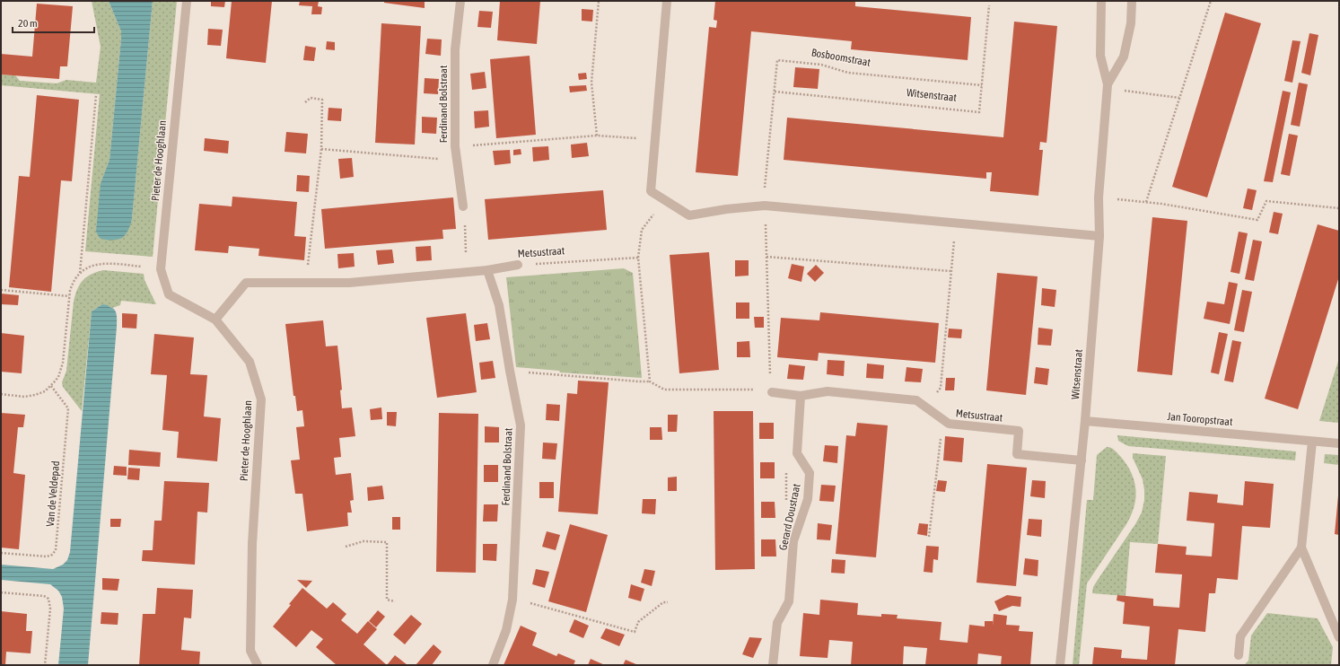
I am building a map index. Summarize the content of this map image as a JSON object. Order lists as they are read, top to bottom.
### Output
{
  "streets": {
    "street": [
      "Witsenstraat",
      "Ferdinand Bolstraat",
      "Pieter de Hooghlaan",
      "Metsustraat",
      "Jan Tooropstraat",
      "Gerard Doustraat"
    ],
    "path": ["Bosboomstraat", "Van de Veldepad"]
  },
  "crossings": [
    ["Bosboomstraat", "Witsenstraat"],
    ["Witsenstraat", "Metsustraat"],
    ["Witsenstraat", "Jan Tooropstraat"],
    ["Ferdinand Bolstraat", "Metsustraat"],
    ["Pieter de Hooghlaan", "Metsustraat"],
    ["Metsustraat", "Gerard Doustraat"]
  ],
  "scale_bar": "20 m"
}
